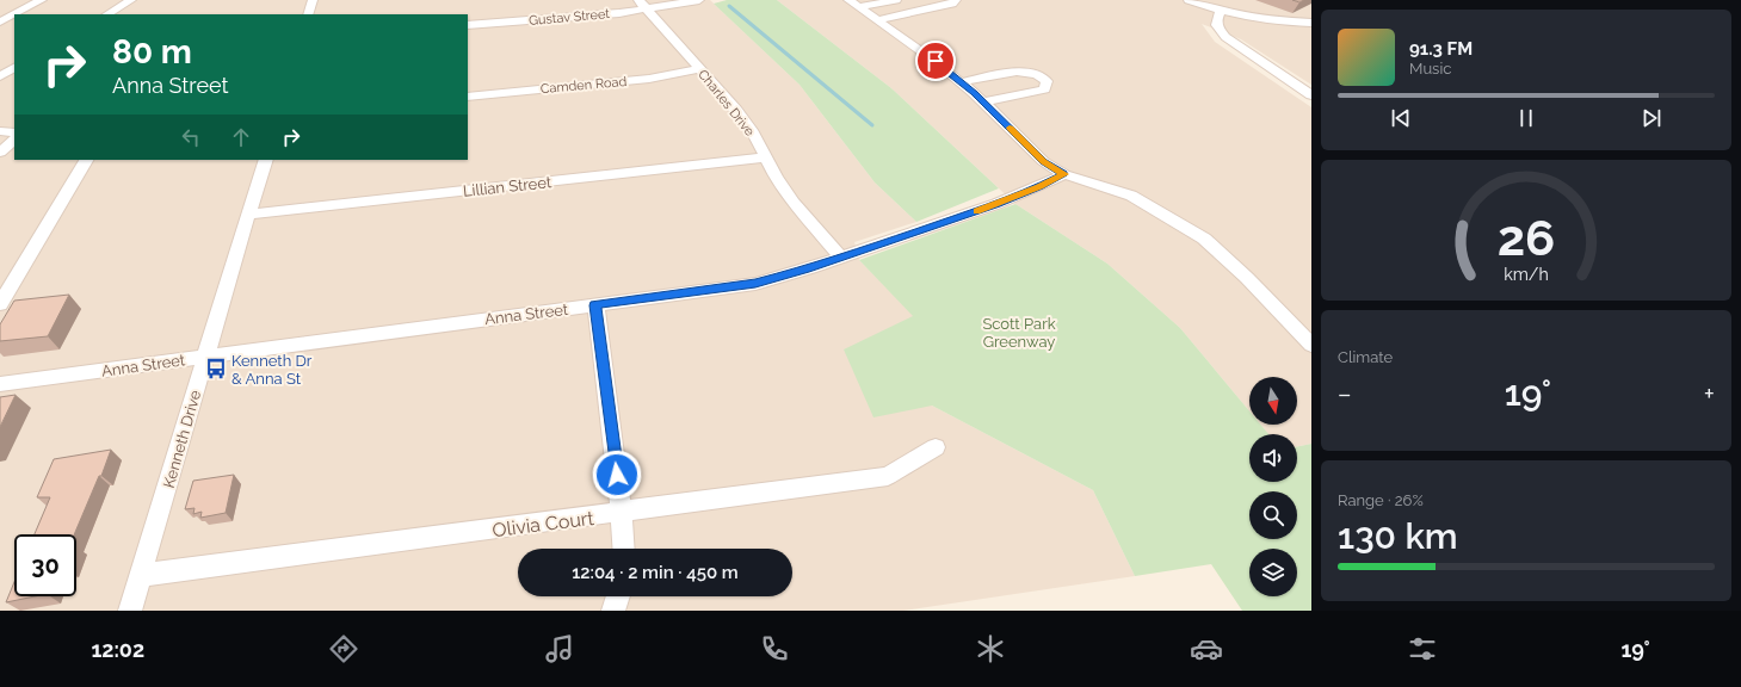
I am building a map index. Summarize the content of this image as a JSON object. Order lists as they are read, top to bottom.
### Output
{
  "streets": {
    "street": [
      "Gustav Street",
      "Camden Road",
      "Charles Drive",
      "Lillian Street",
      "Anna Street",
      "Kenneth Drive",
      "Olivia Court"
    ]
  },
  "crossings": [
    ["Gustav Street", "Charles Drive"],
    ["Camden Road", "Charles Drive"],
    ["Charles Drive", "Lillian Street"],
    ["Charles Drive", "Anna Street"],
    ["Lillian Street", "Kenneth Drive"],
    ["Anna Street", "Kenneth Drive"],
    ["Kenneth Drive", "Olivia Court"]
  ],
  "parks": ["Scott Park Greenway"],
  "places": {
    "bus stop": ["Kenneth Dr & Anna St"]
  },
  "north": "bottom",
  "page": {
    "turn": ["80 m", "Anna Street"],
    "song": ["91.3 FM", "Music"],
    "tile": [
      "Climate",
      ["Range · 26%", "130 km"]
    ],
    "heat": ["−", "19°", "+"],
    "limit": "30",
    "trip": "12:04 · 2 min · 450 m",
    "tabs": ["12:02", "19°"],
    "gauge": ["26", "km/h"]
  }
}
